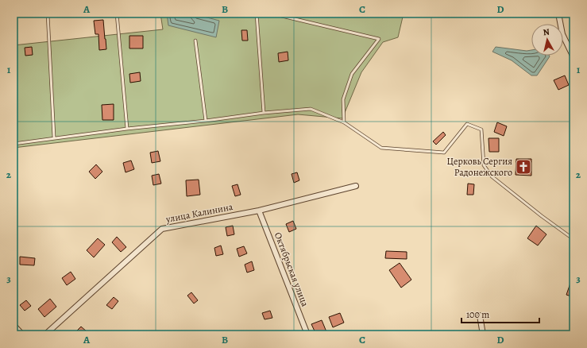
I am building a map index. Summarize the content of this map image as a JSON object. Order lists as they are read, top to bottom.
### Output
{
  "streets": {
    "street": ["улица Калинина", "Октябрьская улица"]
  },
  "crossings": [
    ["улица Калинина", "Октябрьская улица"]
  ],
  "places": {
    "church": ["Церковь Сергия Радонежского"]
  },
  "scale_bar": "100 m",
  "north": "top",
  "grid": {
    "columns": [
      "A",
      "B",
      "C",
      "D"
    ],
    "rows": ["1", "2", "3"]
  }
}
